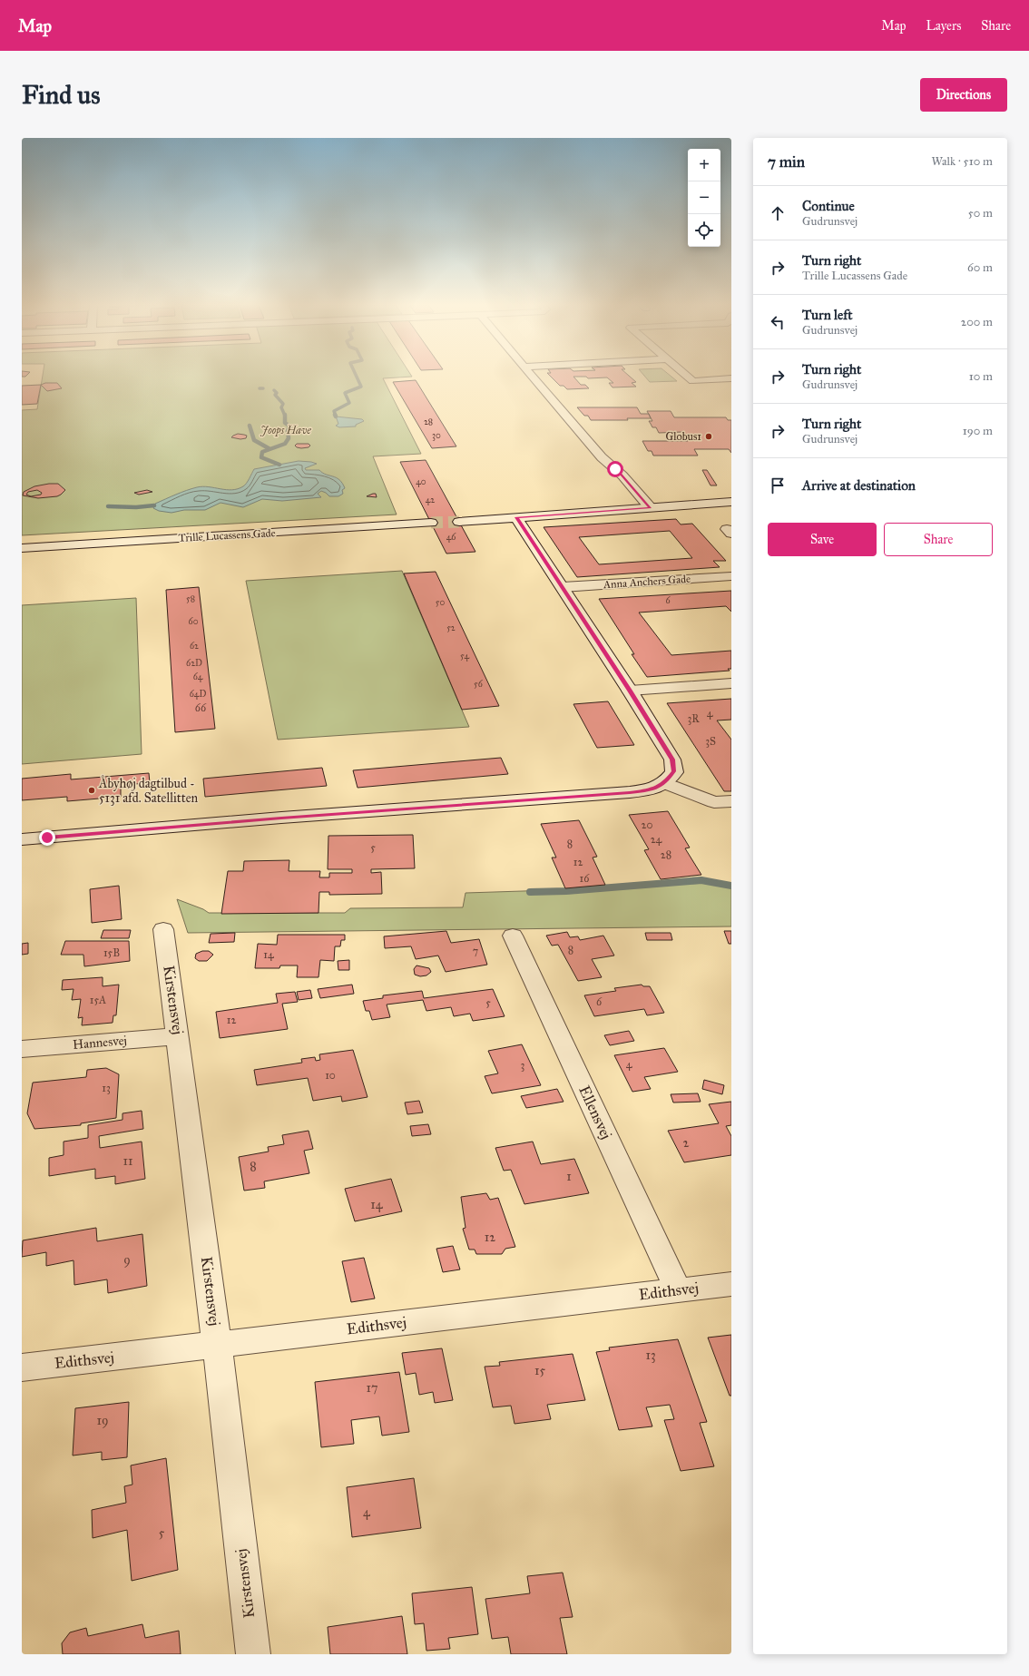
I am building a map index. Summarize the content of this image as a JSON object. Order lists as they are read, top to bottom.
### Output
{
  "streets": {
    "street": [
      "Trille Lucassens Gade",
      "Anna Anchers Gade",
      "Kirstensvej",
      "Hannesvej",
      "Ellensvej",
      "Edithsvej"
    ]
  },
  "crossings": [
    ["Kirstensvej", "Hannesvej"],
    ["Kirstensvej", "Edithsvej"],
    ["Ellensvej", "Edithsvej"]
  ],
  "parks": ["Joops Have"],
  "places": ["Globus1", "Åbyhøj dagtilbud - 5131 afd. Satellitten"],
  "house_numbers": [
    "28",
    "30",
    "40",
    "42",
    "46",
    "58",
    "6",
    "50",
    "60",
    "52",
    "62",
    "54",
    "62D",
    "64",
    "56",
    "64D",
    "66",
    "4",
    "3R",
    "3S",
    "20",
    "24",
    "8",
    "5",
    "28",
    "12",
    "16",
    "8",
    "7",
    "15B",
    "14",
    "15A",
    "6",
    "5",
    "12",
    "4",
    "3",
    "10",
    "13",
    "2",
    "11",
    "8",
    "1",
    "14",
    "12",
    "9",
    "13",
    "15",
    "17",
    "19",
    "4",
    "5"
  ],
  "page": {
    "header": "Map",
    "nav": ["Map", "Layers", "Share"],
    "buttons": [
      "Directions",
      ["Save", "Share"]
    ],
    "title": "Find us",
    "heading": ["7 min", "Walk · 510 m"],
    "map_buttons": ["+", "−"],
    "list": [
      ["Continue", "Gudrunsvej", "50 m"],
      ["Turn right", "Trille Lucassens Gade", "60 m"],
      ["Turn left", "Gudrunsvej", "200 m"],
      ["Turn right", "Gudrunsvej", "10 m"],
      ["Turn right", "Gudrunsvej", "190 m"],
      "Arrive at destination"
    ]
  }
}
